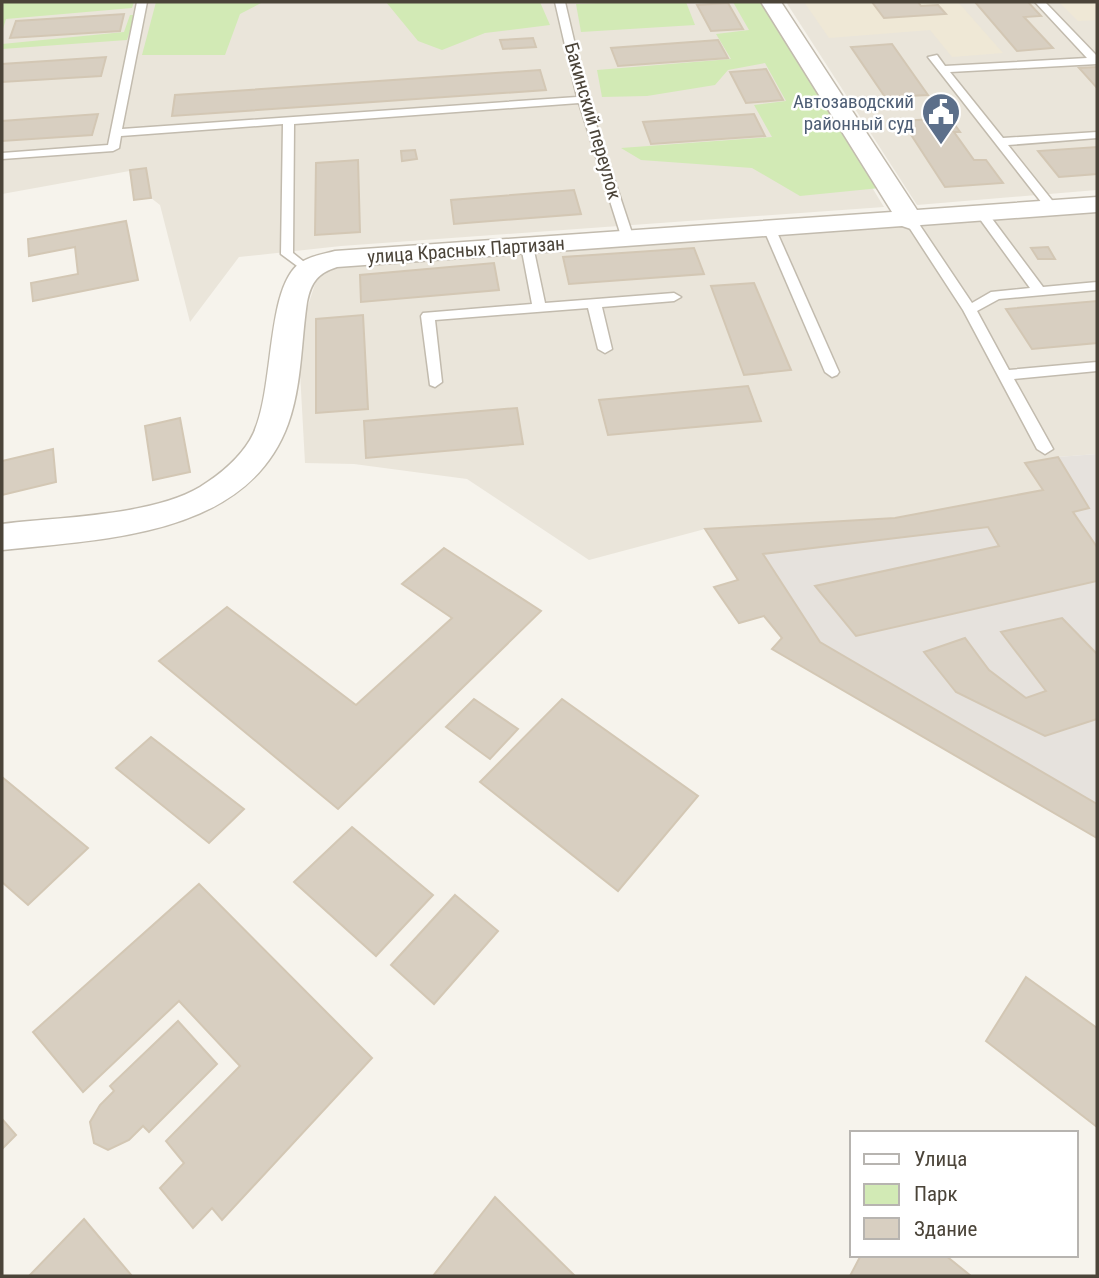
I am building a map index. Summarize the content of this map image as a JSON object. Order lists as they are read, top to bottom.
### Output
{
  "streets": {
    "street": ["улица Красных Партизан"],
    "lane": ["Бакинский переулок"]
  },
  "crossings": [
    ["Бакинский переулок", "улица Красных Партизан"]
  ],
  "places": {
    "public building": ["Автозаводский районный суд"]
  },
  "legend": ["Улица", "Парк", "Здание"]
}
